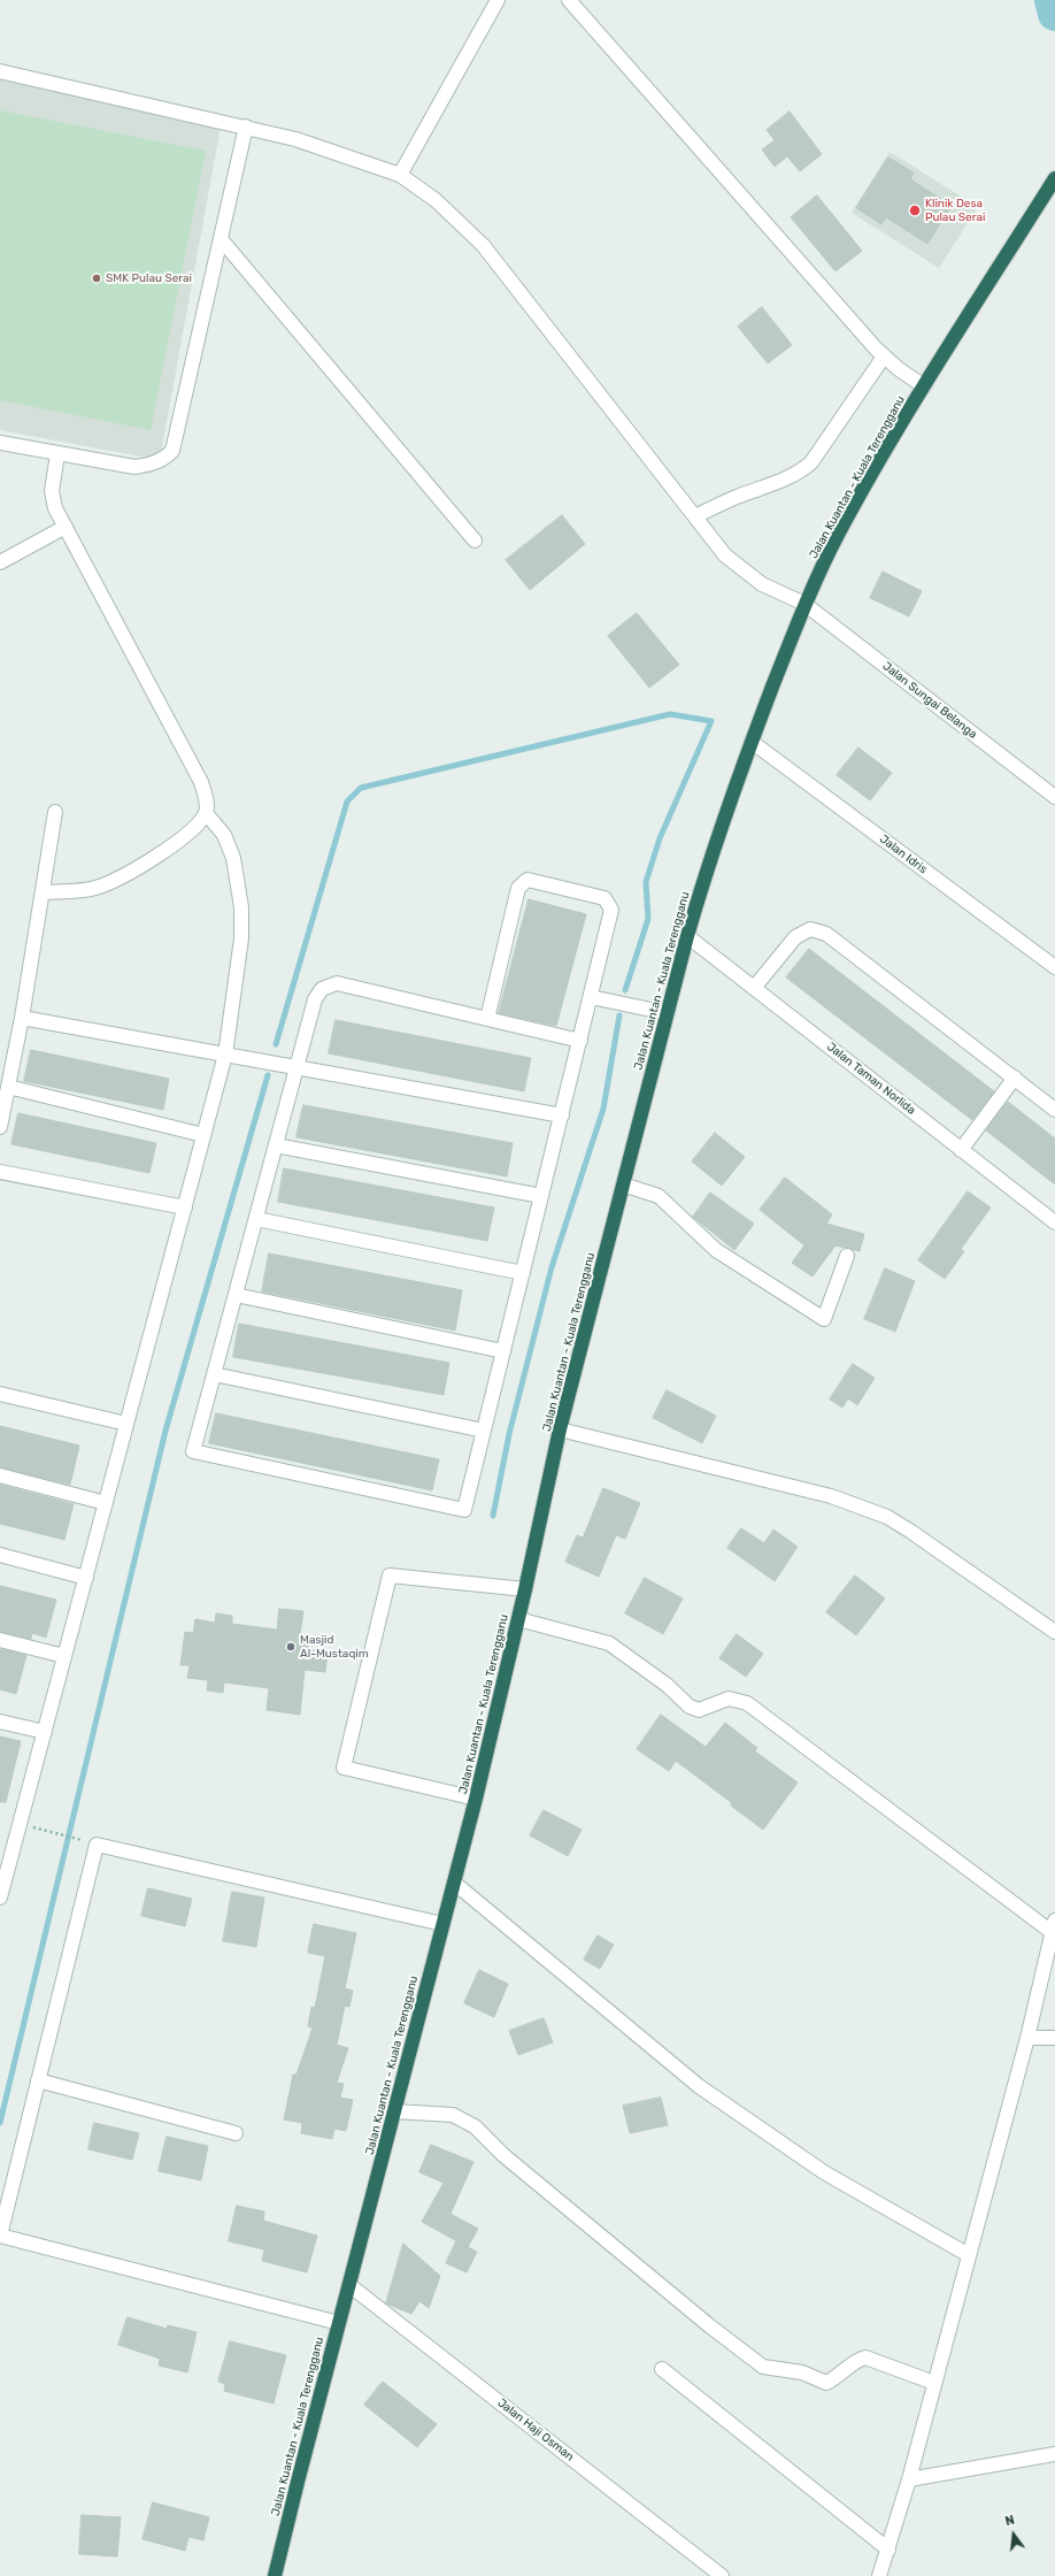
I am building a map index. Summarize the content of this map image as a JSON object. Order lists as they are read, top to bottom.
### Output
{
  "streets": {
    "highway": ["Jalan Kuantan - Kuala Terengganu"],
    "street": [
      "Jalan Sungai Belanga",
      "Jalan Idris",
      "Jalan Taman Norlida",
      "Jalan Haji Osman"
    ]
  },
  "crossings": [
    ["Jalan Kuantan - Kuala Terengganu", "Jalan Sungai Belanga"],
    ["Jalan Kuantan - Kuala Terengganu", "Jalan Idris"],
    ["Jalan Kuantan - Kuala Terengganu", "Jalan Taman Norlida"],
    ["Jalan Kuantan - Kuala Terengganu", "Jalan Haji Osman"]
  ],
  "places": ["Klinik Desa Pulau Serai", "SMK Pulau Serai", "Masjid Al-Mustaqim"],
  "north": "top"
}
